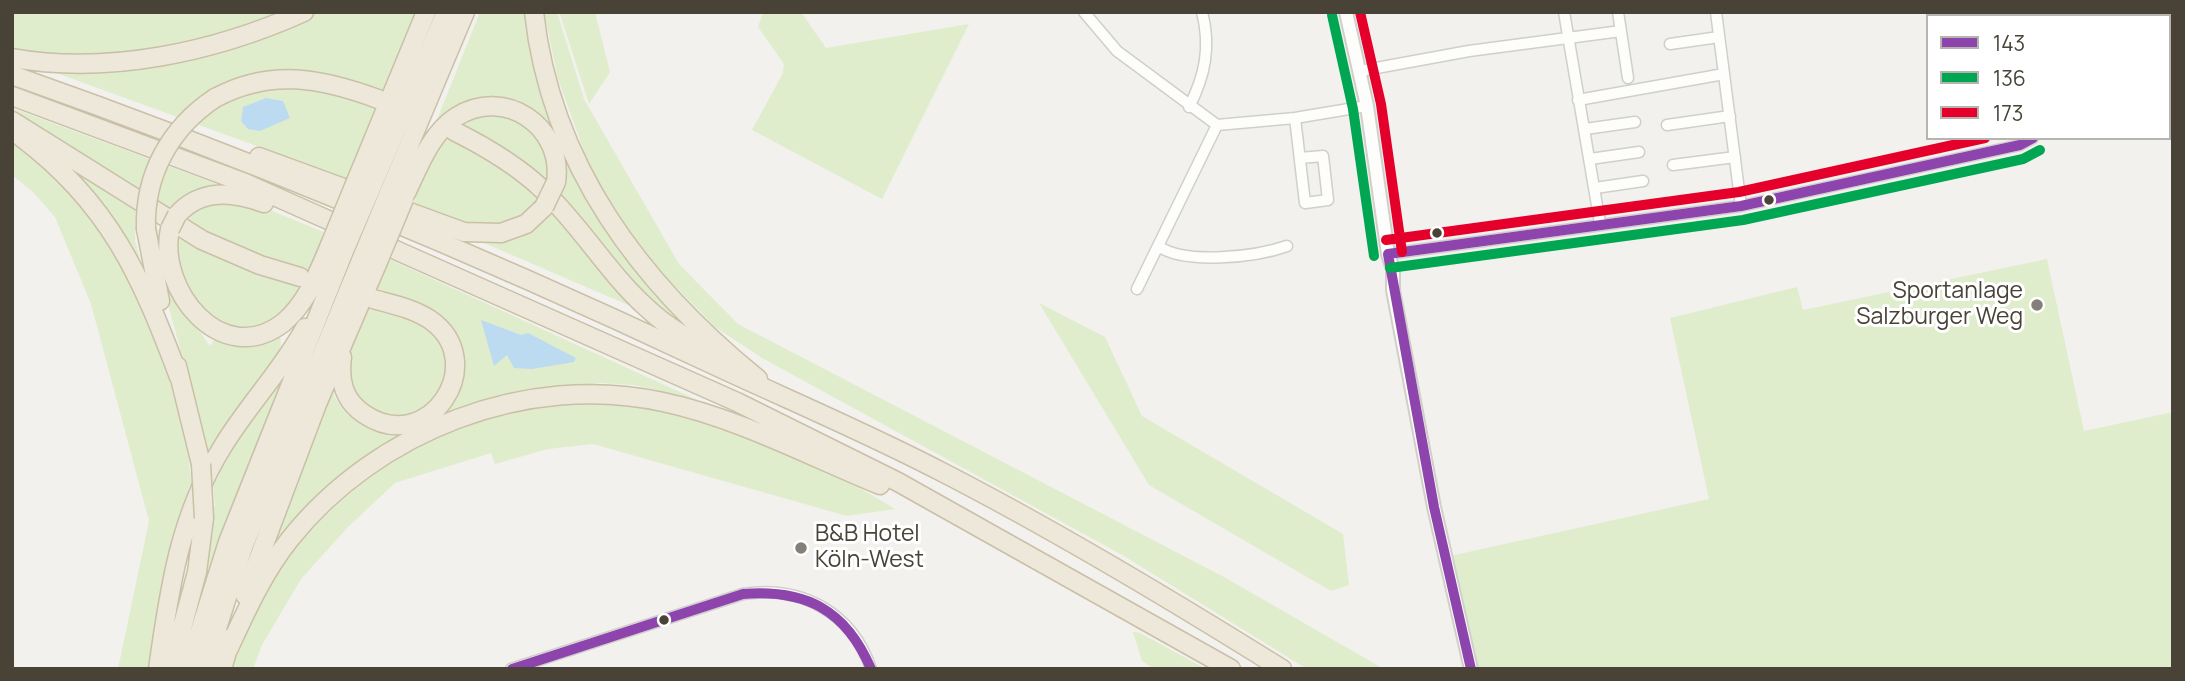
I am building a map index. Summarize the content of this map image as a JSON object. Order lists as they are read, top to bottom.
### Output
{
  "places": ["Sportanlage Salzburger Weg", "B&B Hotel Köln-West"],
  "lines": ["transit line 173", "transit line 136", "transit line 143"],
  "legend": ["143", "136", "173"]
}
